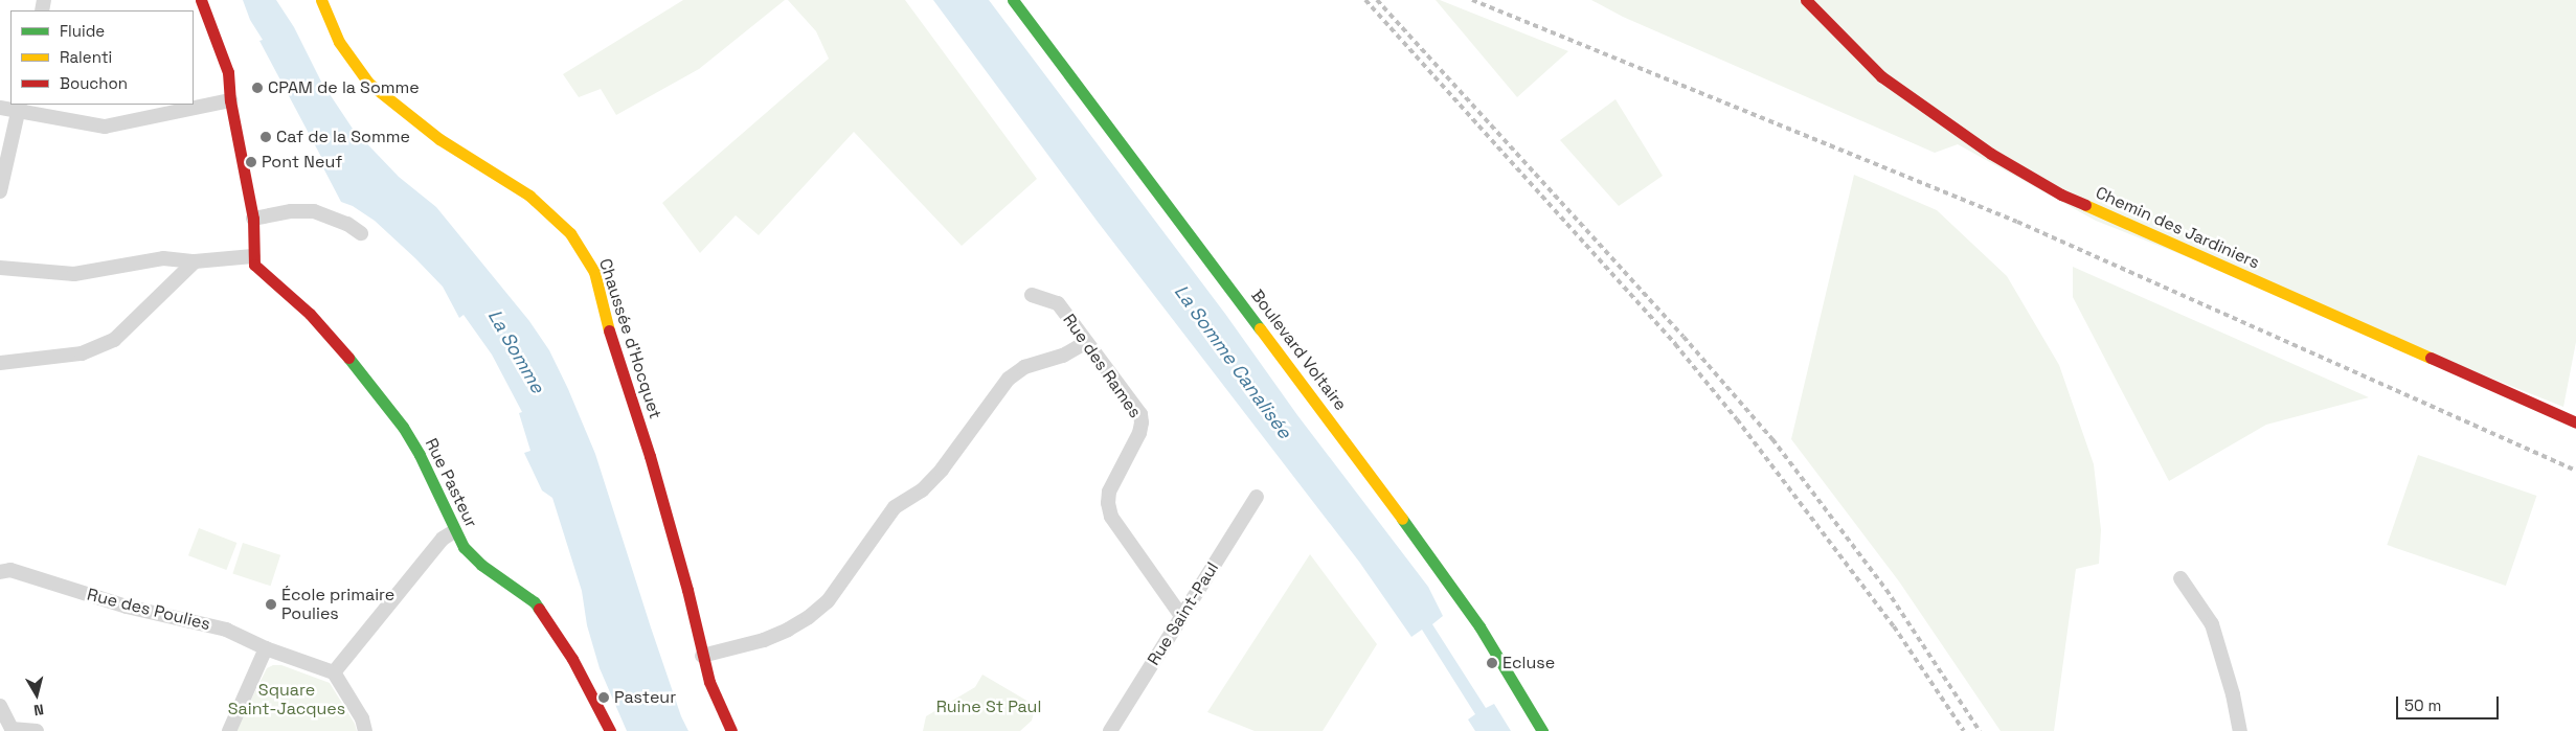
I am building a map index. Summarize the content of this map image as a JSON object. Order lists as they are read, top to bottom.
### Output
{
  "streets": {
    "street": [
      "Chemin des Jardiniers",
      "Chaussée d'Hocquet",
      "Boulevard Voltaire",
      "Rue des Rames",
      "Rue Pasteur",
      "Rue des Poulies",
      "Rue Saint-Paul"
    ]
  },
  "crossings": [
    ["Rue des Rames", "Rue Saint-Paul"]
  ],
  "water": ["La Somme", "La Somme Canalisée"],
  "parks": ["Square Saint-Jacques", "Ruine St Paul"],
  "places": [
    "CPAM de la Somme",
    "Caf de la Somme",
    "Pont Neuf",
    "École primaire Poulies",
    "Ecluse",
    "Pasteur"
  ],
  "legend": ["Fluide", "Ralenti", "Bouchon"],
  "scale_bar": "50 m",
  "north": "bottom"
}
